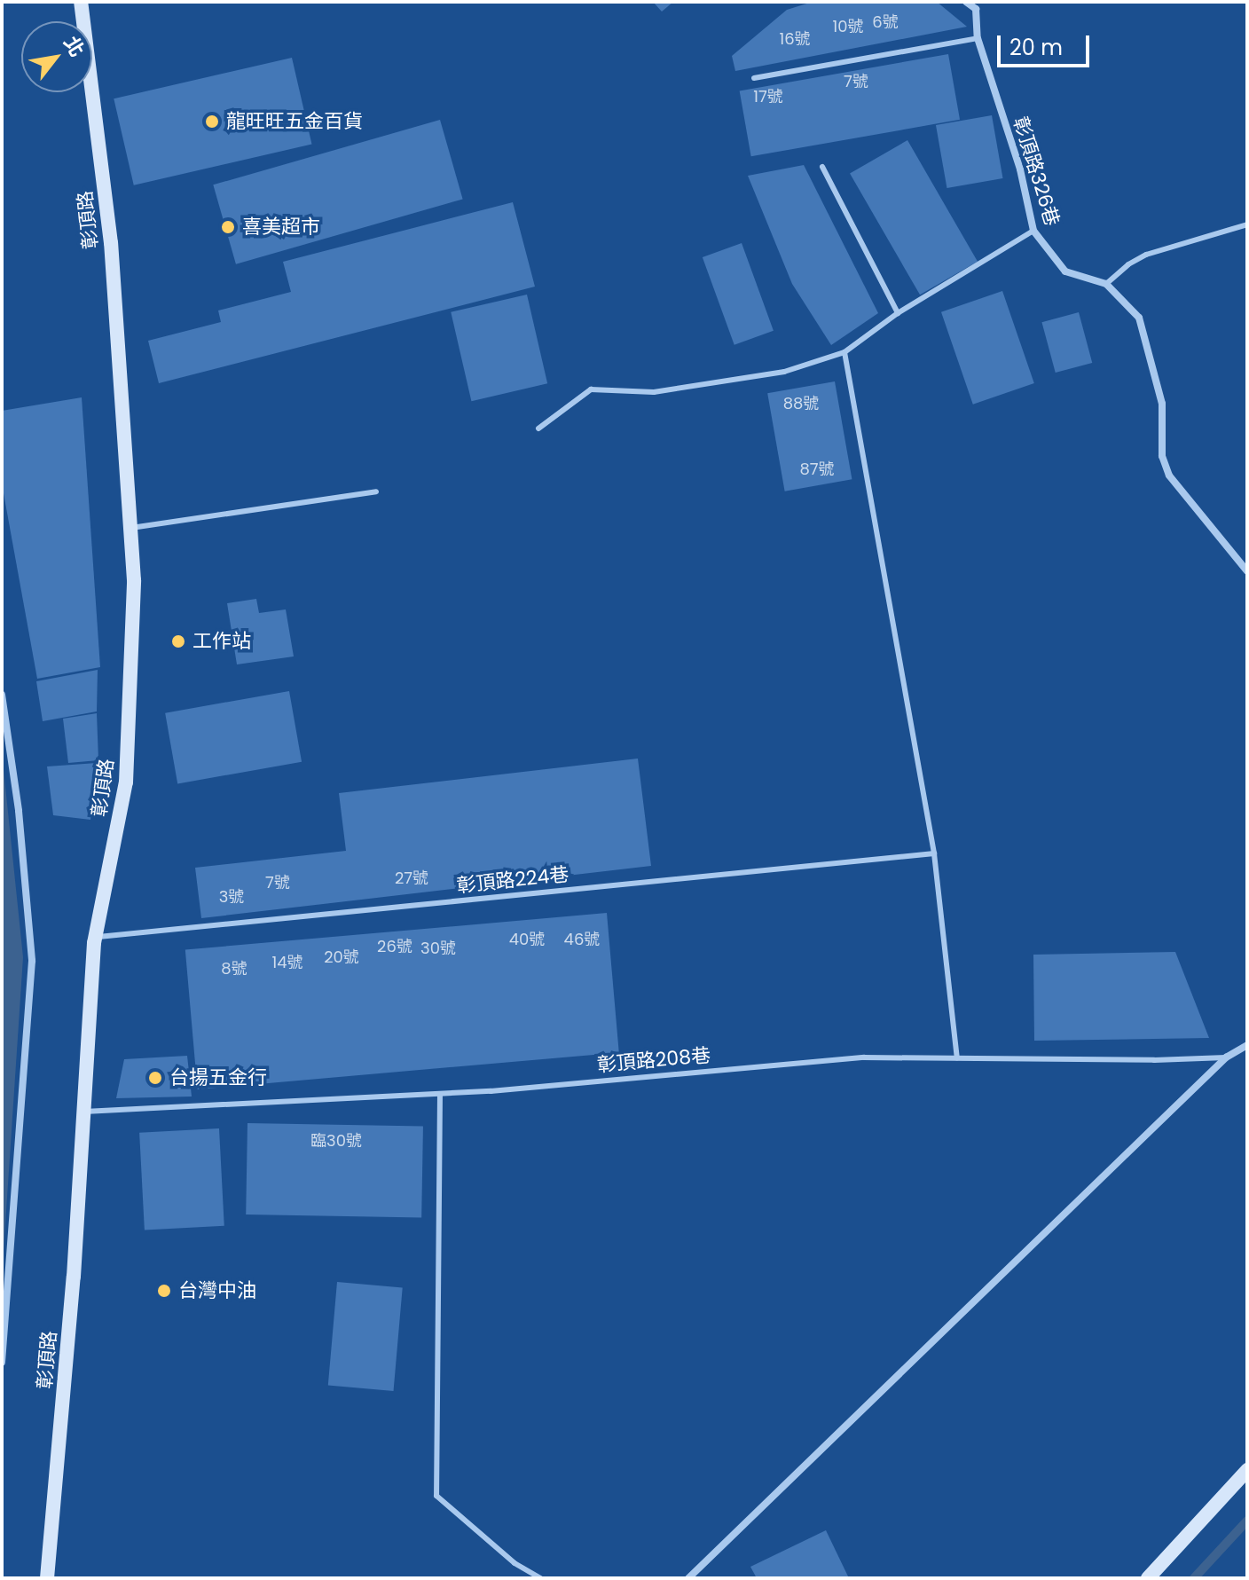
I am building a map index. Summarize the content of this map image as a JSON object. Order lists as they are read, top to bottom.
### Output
{
  "streets": {
    "street": ["彰頂路326巷", "彰頂路"],
    "lane": ["彰頂路224巷", "彰頂路208巷"]
  },
  "crossings": [
    ["彰頂路", "彰頂路224巷"],
    ["彰頂路", "彰頂路208巷"]
  ],
  "places": [
    "龍旺旺五金百貨",
    "喜美超市",
    "工作站",
    "台揚五金行",
    "台灣中油"
  ],
  "house_numbers": [
    "6號",
    "10號",
    "16號",
    "7號",
    "17號",
    "88號",
    "87號",
    "27號",
    "7號",
    "3號",
    "40號",
    "46號",
    "26號",
    "30號",
    "20號",
    "14號",
    "8號",
    "臨30號"
  ],
  "scale_bar": "20 m",
  "north": "top right"
}
